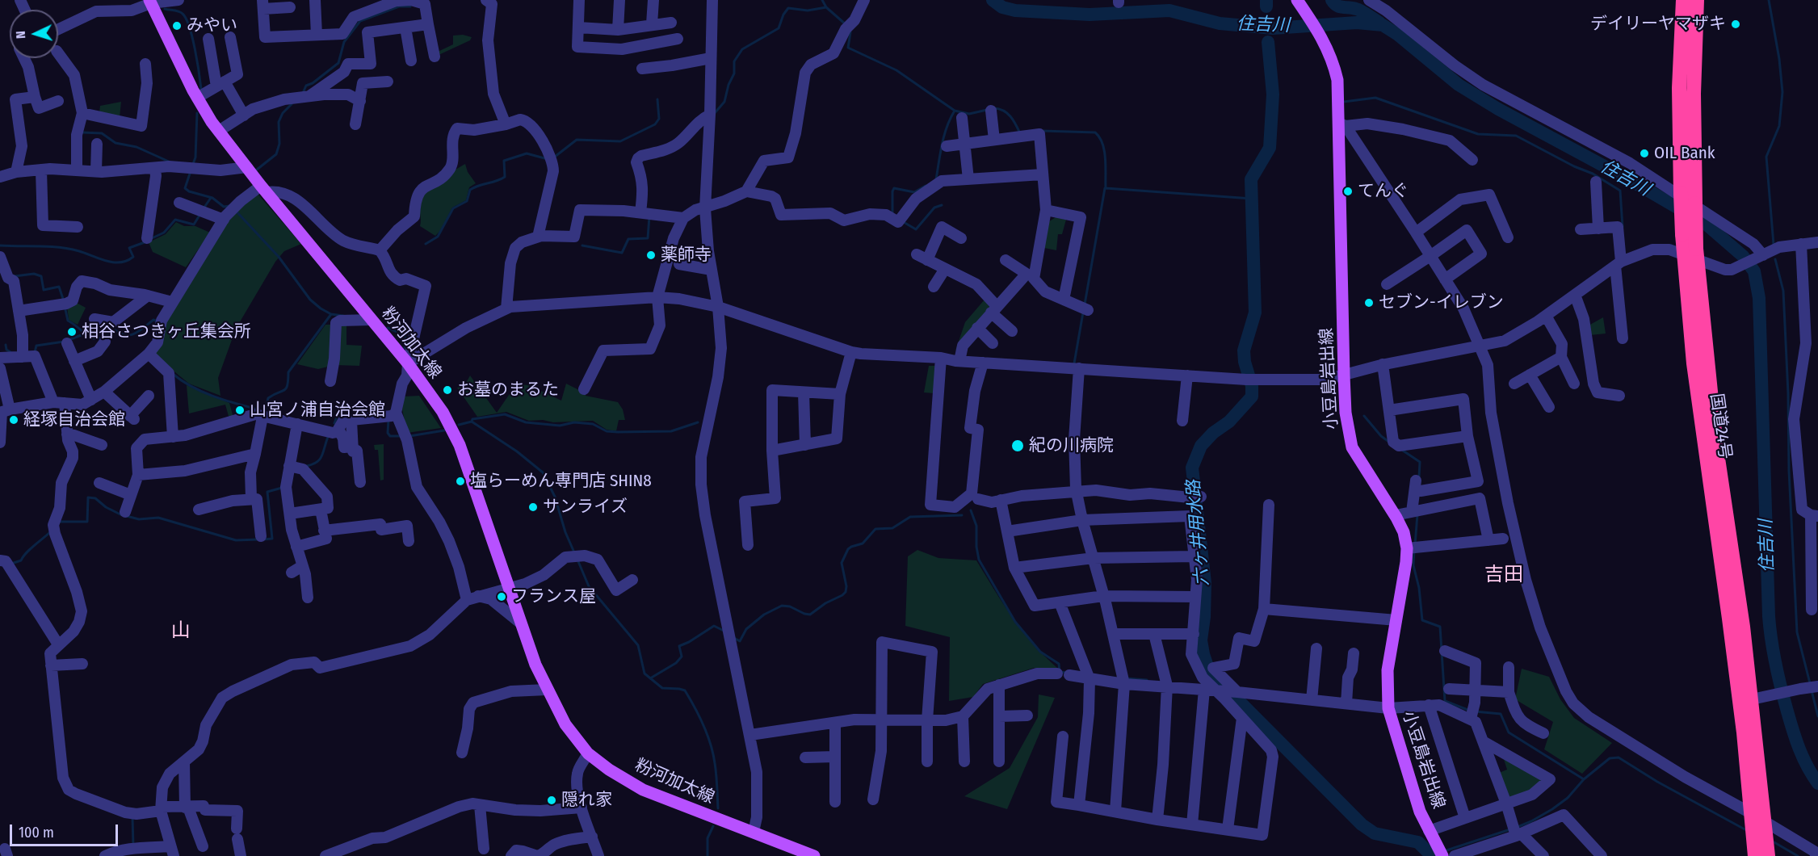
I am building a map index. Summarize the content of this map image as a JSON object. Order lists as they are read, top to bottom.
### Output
{
  "streets": {
    "highway": ["国道24号"],
    "main road": ["粉河加太線", "小豆島岩出線"]
  },
  "districts": ["吉田", "山"],
  "water": ["住吉川", "六ヶ井用水路"],
  "places": [
    "デイリーヤマザキ",
    "みやい",
    "OIL Bank",
    "てんぐ",
    "薬師寺",
    "セブン-イレブン",
    "相谷さつきヶ丘集会所",
    "お墓のまるた",
    "山宮ノ浦自治会館",
    "経塚自治会館",
    "紀の川病院",
    "塩らーめん専門店 SHIN8",
    "サンライズ",
    "フランス屋",
    "隠れ家"
  ],
  "scale_bar": "100 m",
  "north": "left"
}
